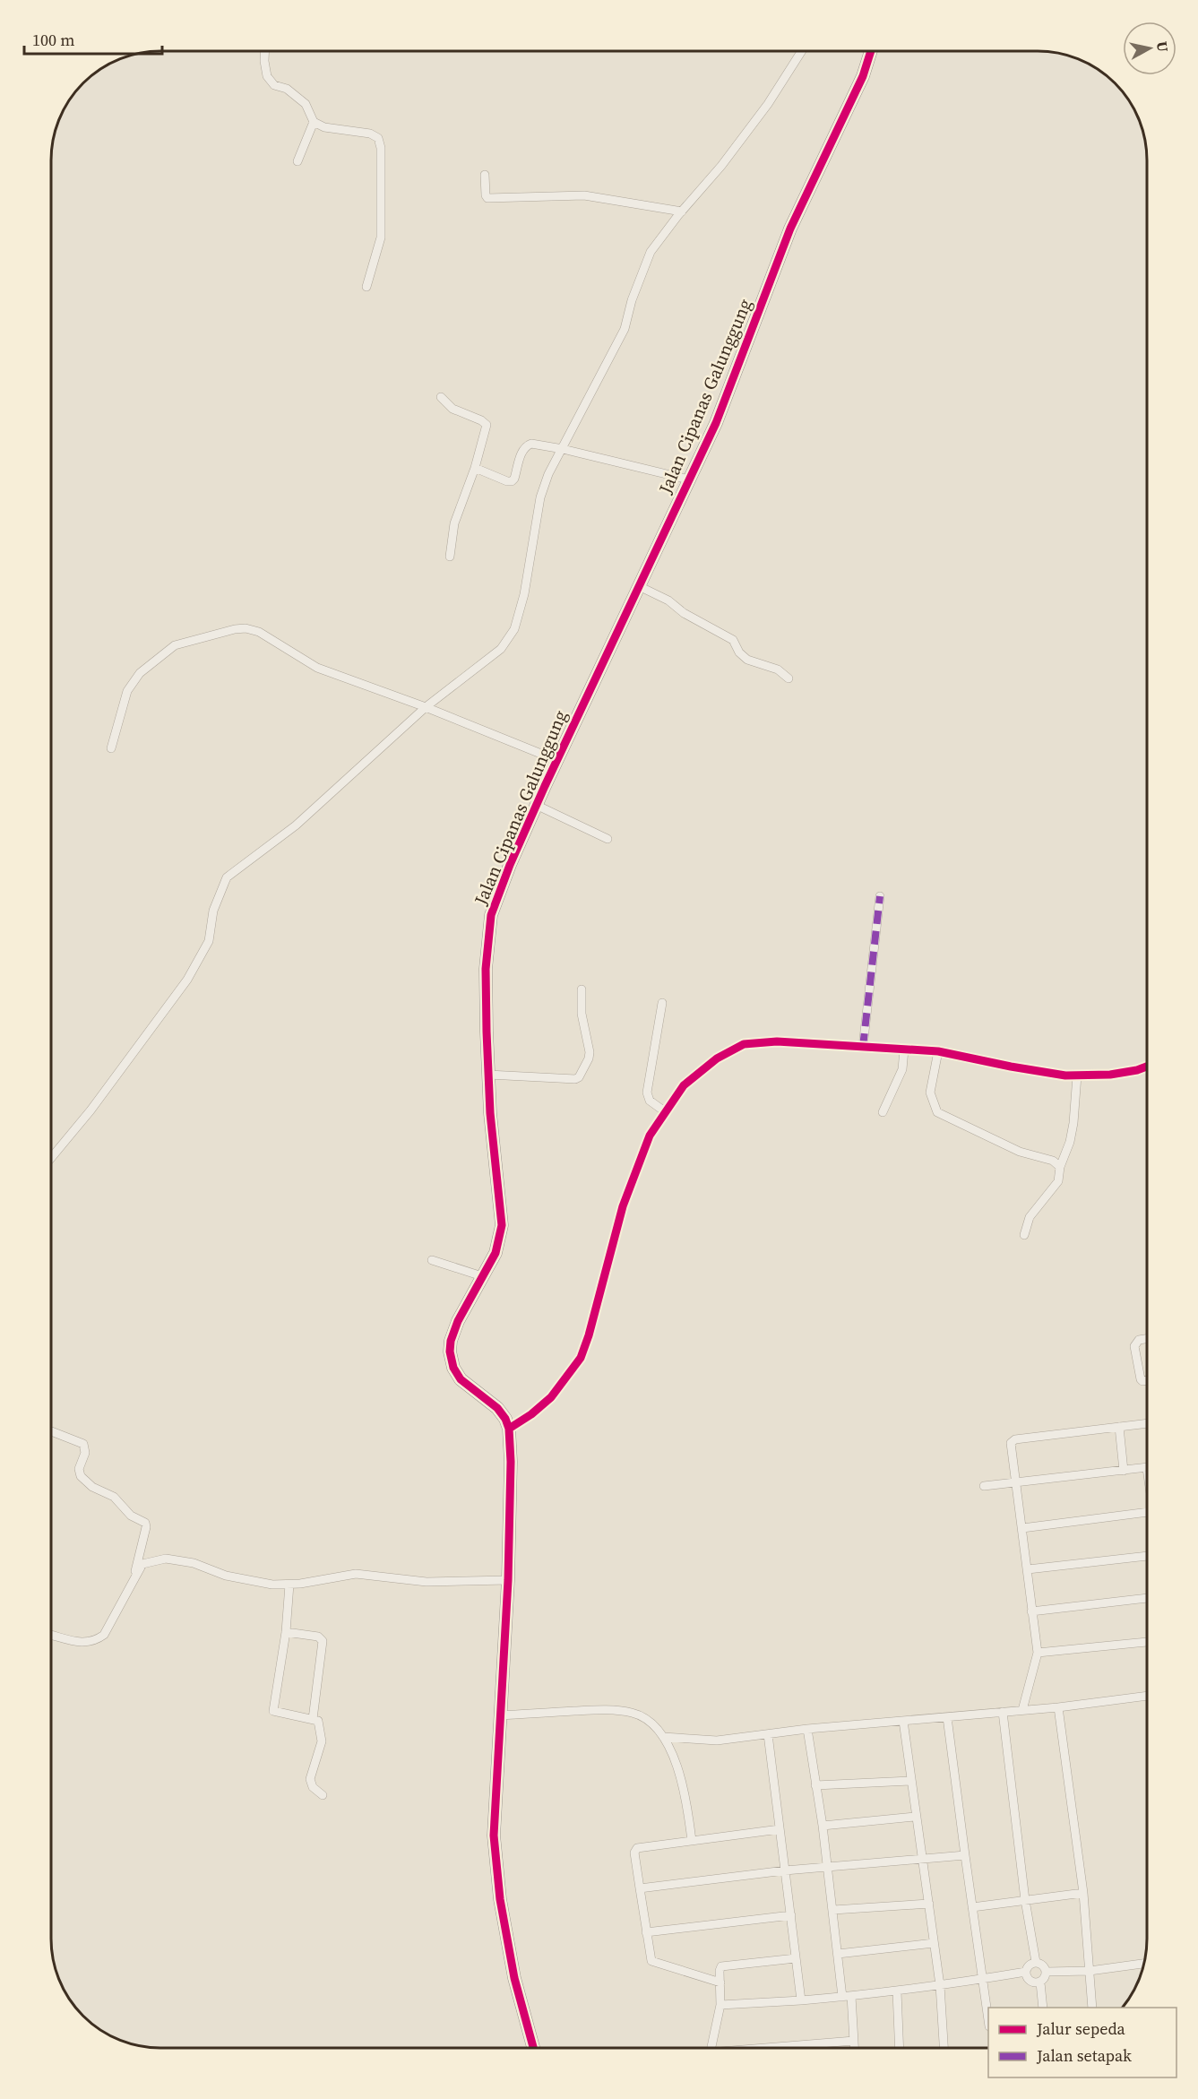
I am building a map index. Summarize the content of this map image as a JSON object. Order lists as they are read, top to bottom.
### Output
{
  "streets": {
    "street": ["Jalan Cipanas Galunggung"]
  },
  "legend": ["Jalur sepeda", "Jalan setapak"],
  "scale_bar": "100 m",
  "north": "right"
}
